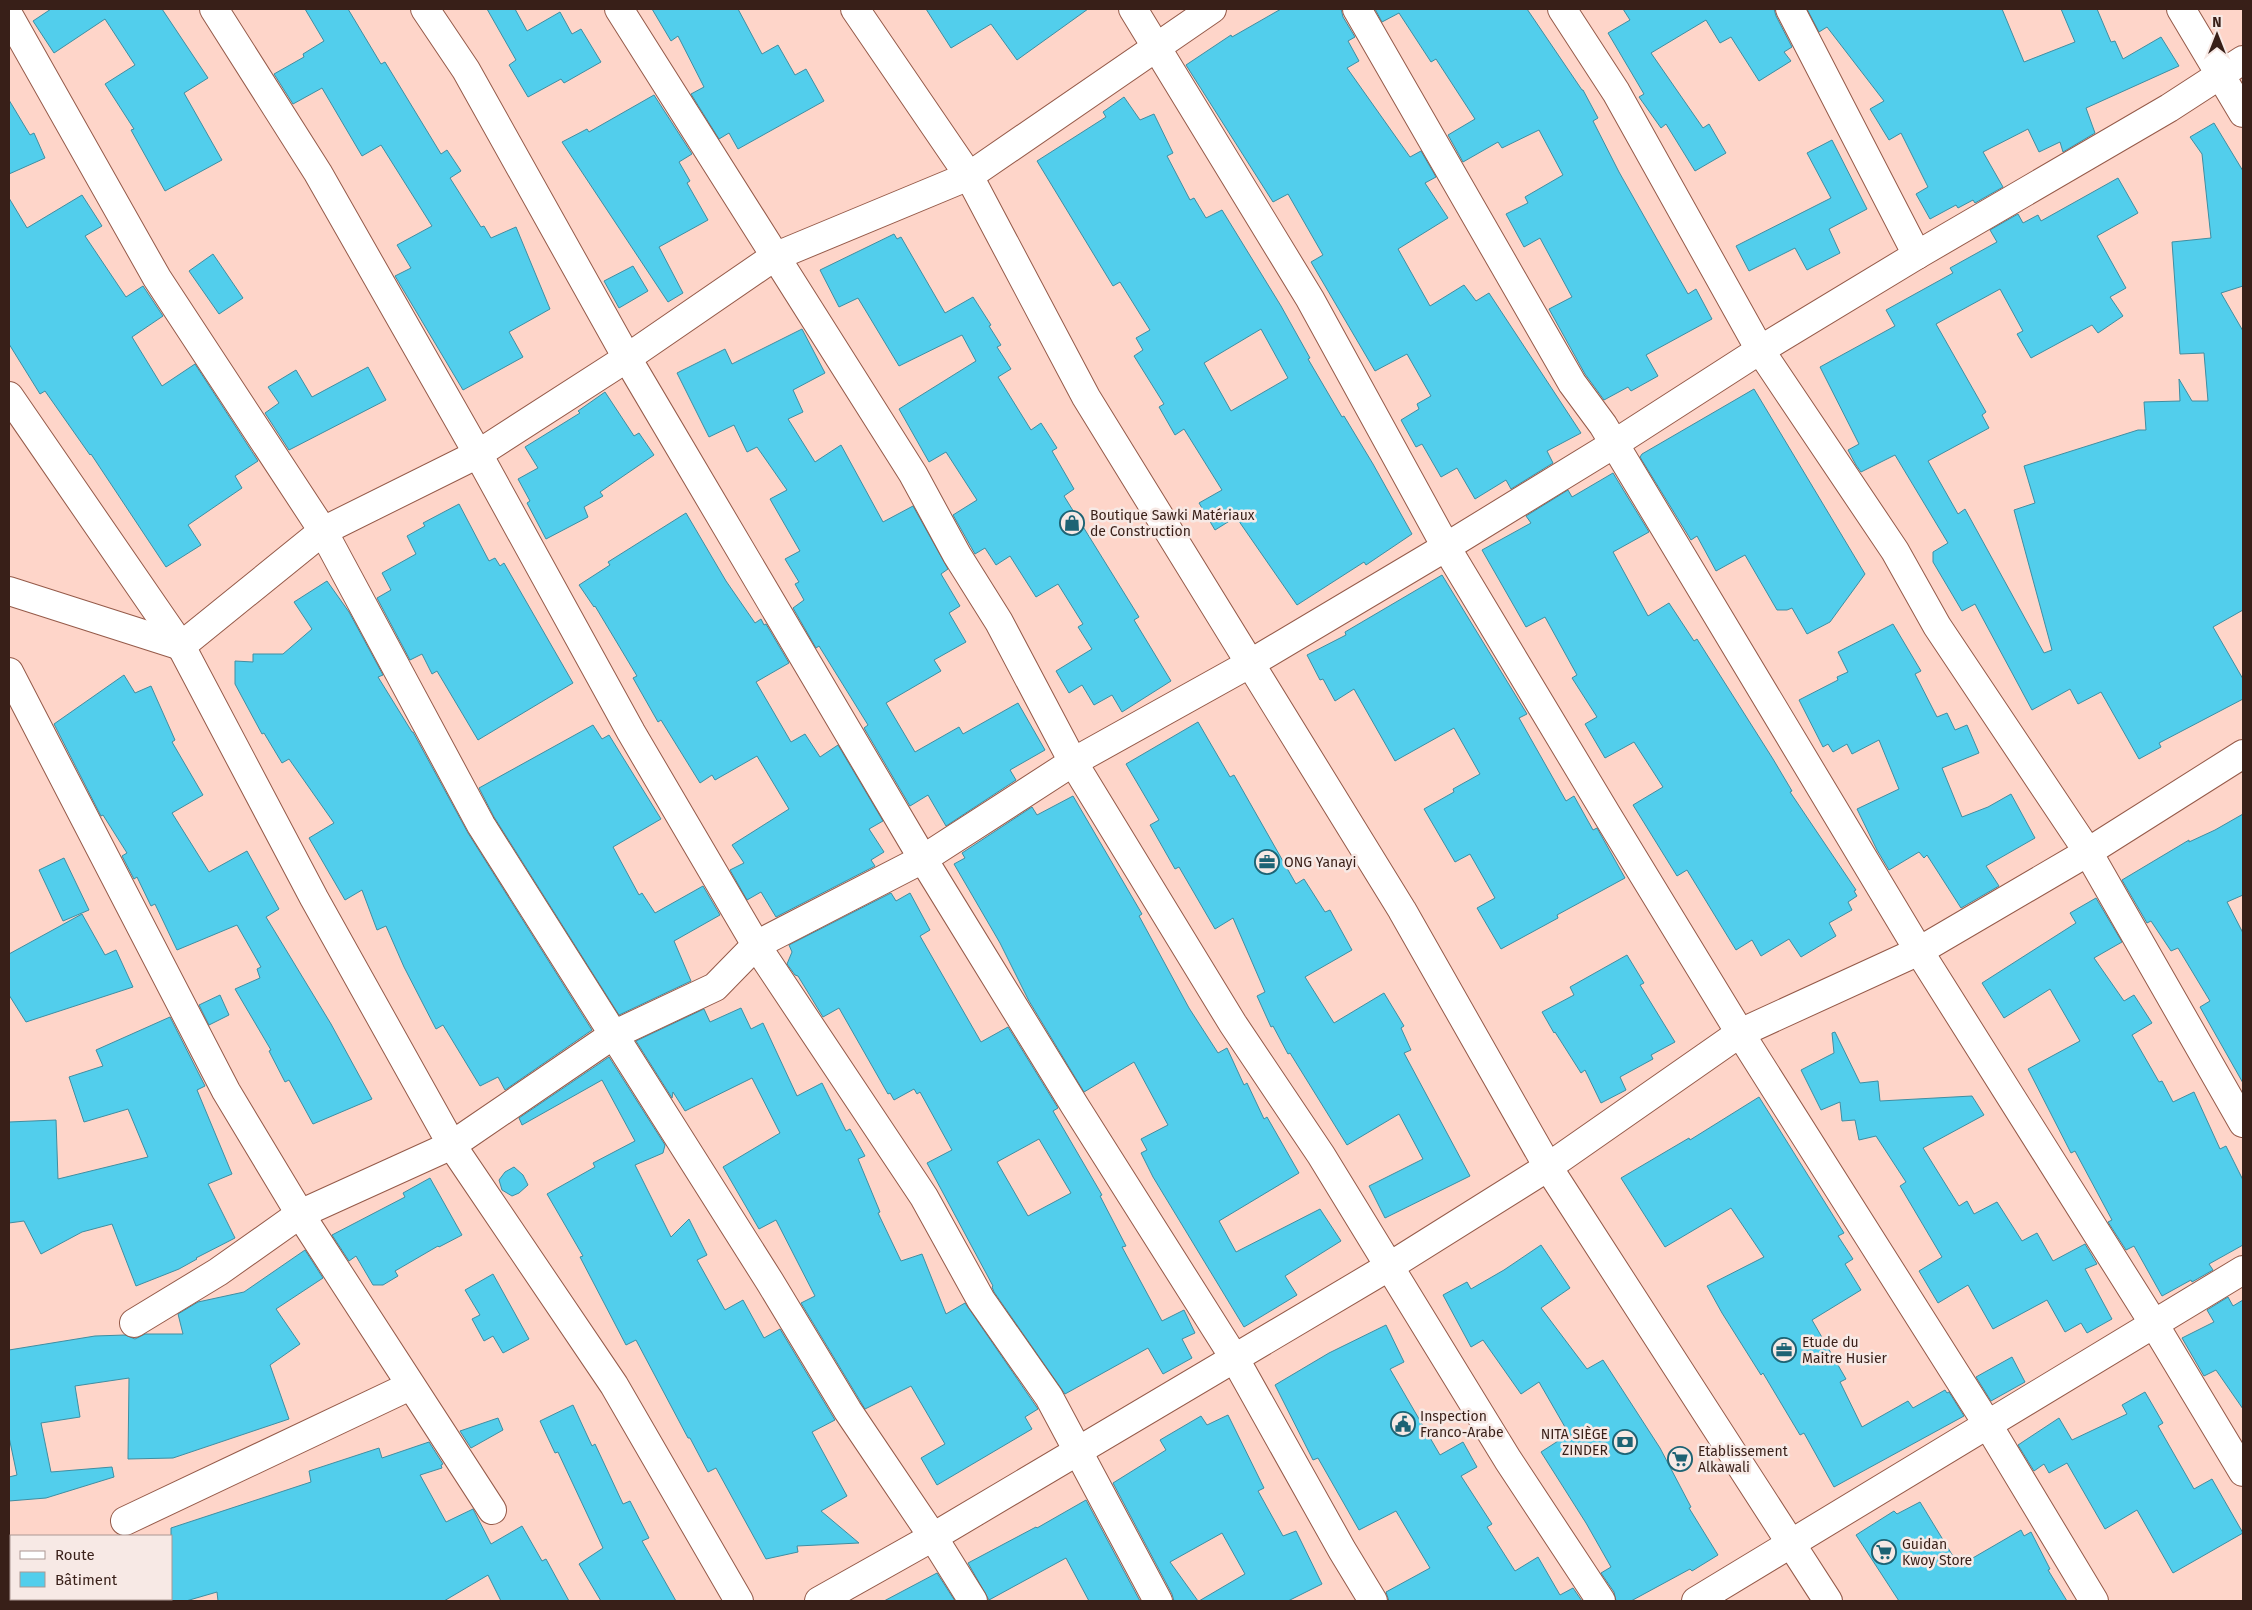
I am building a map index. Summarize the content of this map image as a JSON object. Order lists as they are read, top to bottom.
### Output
{
  "places": {
    "shop": ["Boutique Sawki Matériaux de Construction"],
    "office": ["ONG Yanayi", "Etude du Maitre Husier"],
    "public building": ["Inspection Franco-Arabe"],
    "bank": ["NITA SIÈGE ZINDER"],
    "supermarket": ["Etablissement Alkawali", "Guidan Kwoy Store"]
  },
  "legend": ["Route", "Bâtiment"],
  "north": "top"
}
